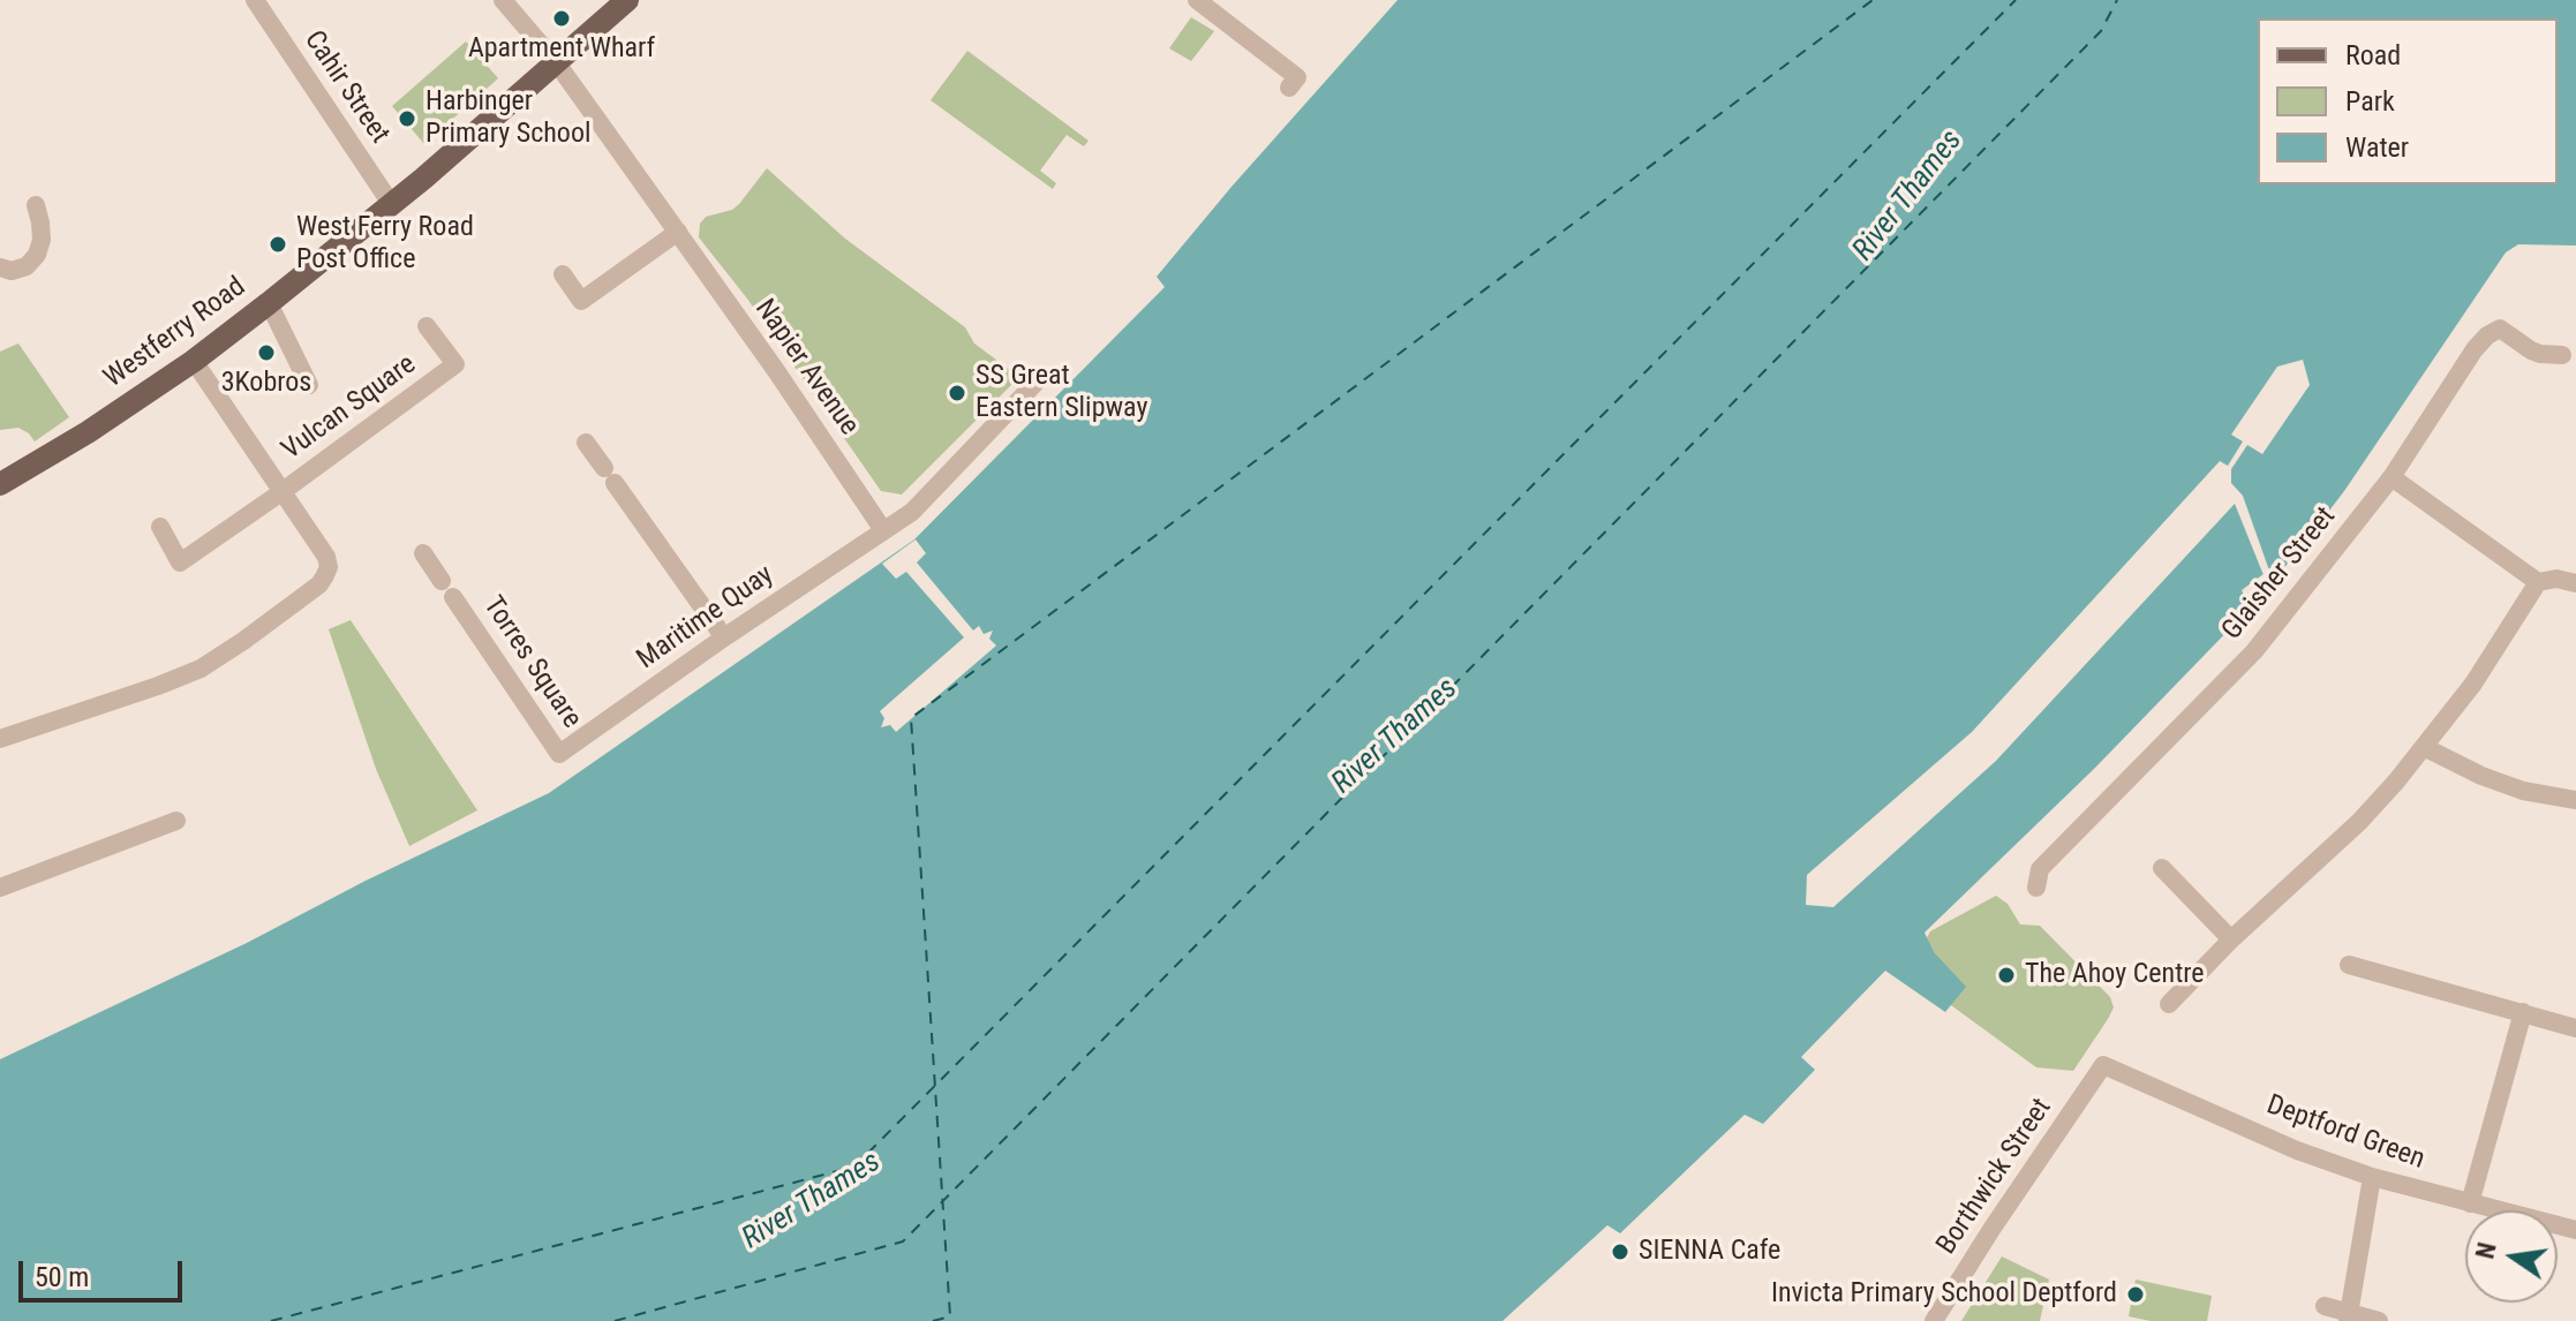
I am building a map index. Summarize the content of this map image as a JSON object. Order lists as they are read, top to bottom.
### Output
{
  "streets": {
    "main road": ["Westferry Road"],
    "street": [
      "Cahir Street",
      "Napier Avenue",
      "Vulcan Square",
      "Glaisher Street",
      "Maritime Quay",
      "Torres Square",
      "Deptford Green",
      "Borthwick Street"
    ]
  },
  "crossings": [
    ["Cahir Street", "Westferry Road"],
    ["Westferry Road", "Napier Avenue"],
    ["Napier Avenue", "Maritime Quay"],
    ["Maritime Quay", "Torres Square"],
    ["Deptford Green", "Borthwick Street"]
  ],
  "water": ["River Thames"],
  "places": [
    "Apartment Wharf",
    "Harbinger Primary School",
    "West Ferry Road Post Office",
    "3Kobros",
    "SS Great Eastern Slipway",
    "The Ahoy Centre",
    "SIENNA Cafe",
    "Invicta Primary School Deptford"
  ],
  "legend": ["Road", "Park", "Water"],
  "scale_bar": "50 m",
  "north": "left"
}
